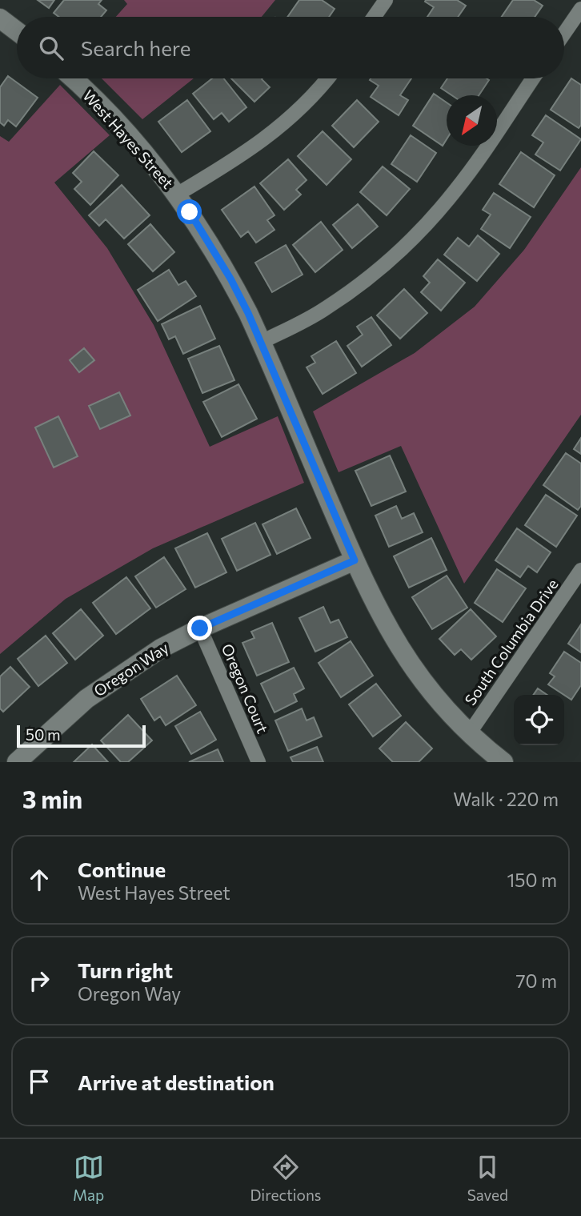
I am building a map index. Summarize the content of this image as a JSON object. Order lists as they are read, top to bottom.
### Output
{
  "streets": {
    "street": [
      "West Hayes Street",
      "South Columbia Drive",
      "Oregon Way",
      "Oregon Court"
    ]
  },
  "crossings": [
    ["West Hayes Street", "South Columbia Drive"],
    ["West Hayes Street", "Oregon Way"],
    ["Oregon Way", "Oregon Court"]
  ],
  "scale_bar": "50 m",
  "north": "bottom left",
  "page": {
    "search": "Search here",
    "scale": "50 m",
    "heading": ["3 min", "Walk · 220 m"],
    "list": [
      ["Continue", "West Hayes Street", "150 m"],
      ["Turn right", "Oregon Way", "70 m"],
      "Arrive at destination"
    ],
    "nav": ["Map", "Directions", "Saved"]
  }
}
